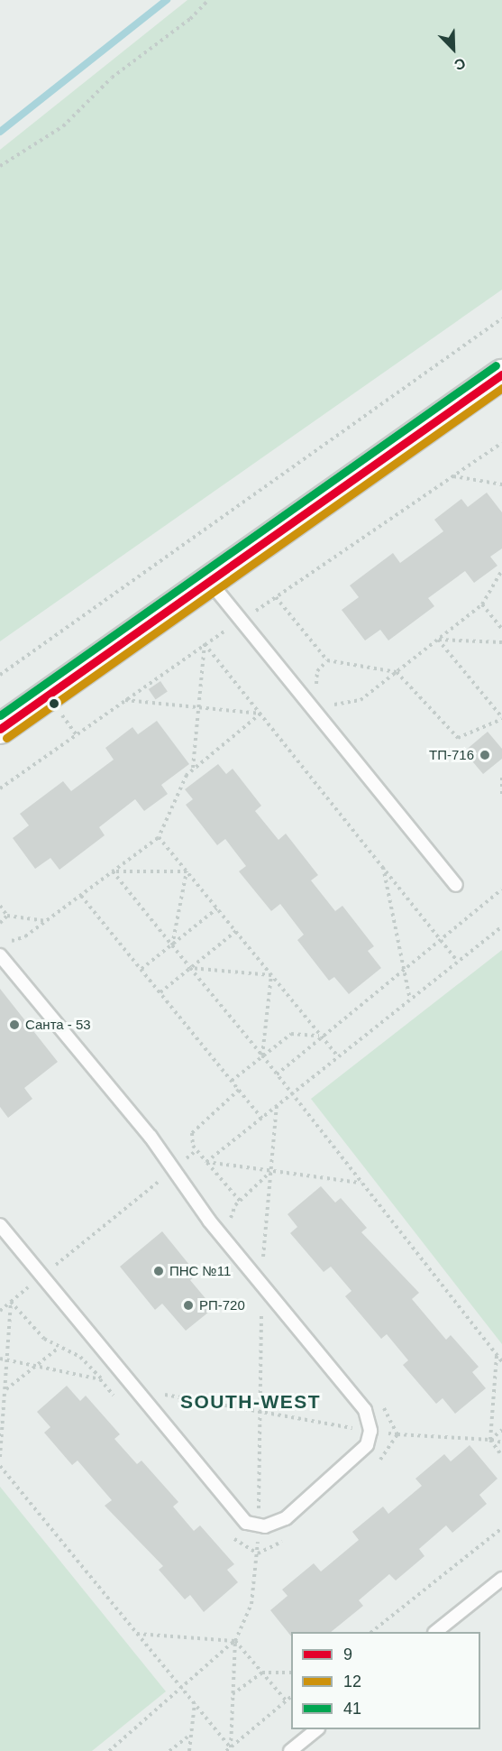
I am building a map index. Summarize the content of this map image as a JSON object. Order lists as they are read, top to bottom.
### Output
{
  "districts": ["SOUTH-WEST"],
  "places": [
    "ТП-716",
    "Санта - 53",
    "ПНС №11",
    "РП-720"
  ],
  "lines": ["transit line 41", "transit line 9", "transit line 12"],
  "legend": ["9", "12", "41"],
  "north": "bottom right"
}
